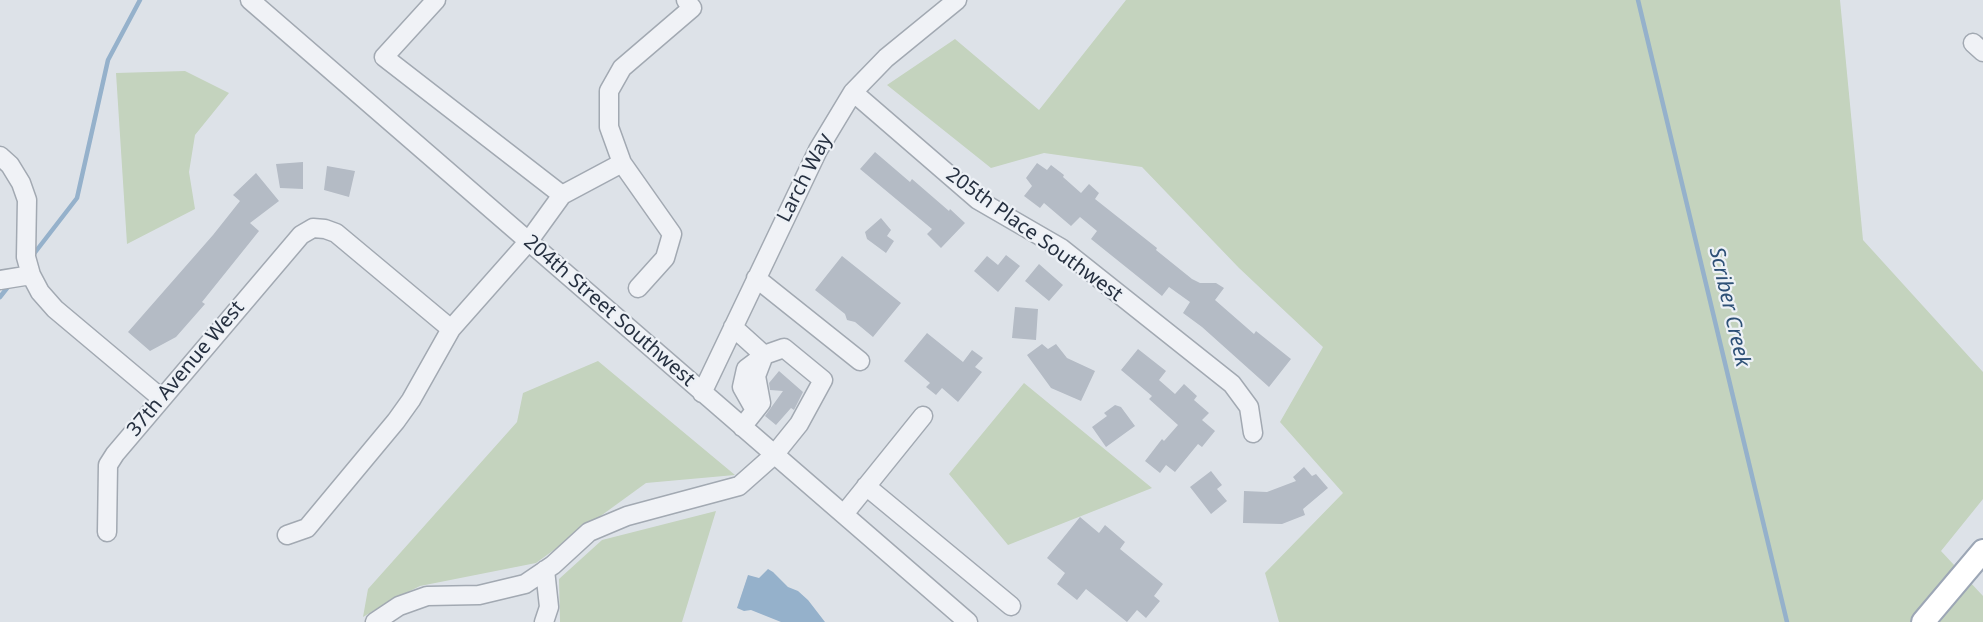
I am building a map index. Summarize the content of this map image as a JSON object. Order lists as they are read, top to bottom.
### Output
{
  "streets": {
    "street": [
      "Larch Way",
      "205th Place Southwest",
      "204th Street Southwest",
      "37th Avenue West"
    ]
  },
  "crossings": [
    ["Larch Way", "205th Place Southwest"],
    ["Larch Way", "204th Street Southwest"]
  ],
  "water": ["Scriber Creek"]
}
